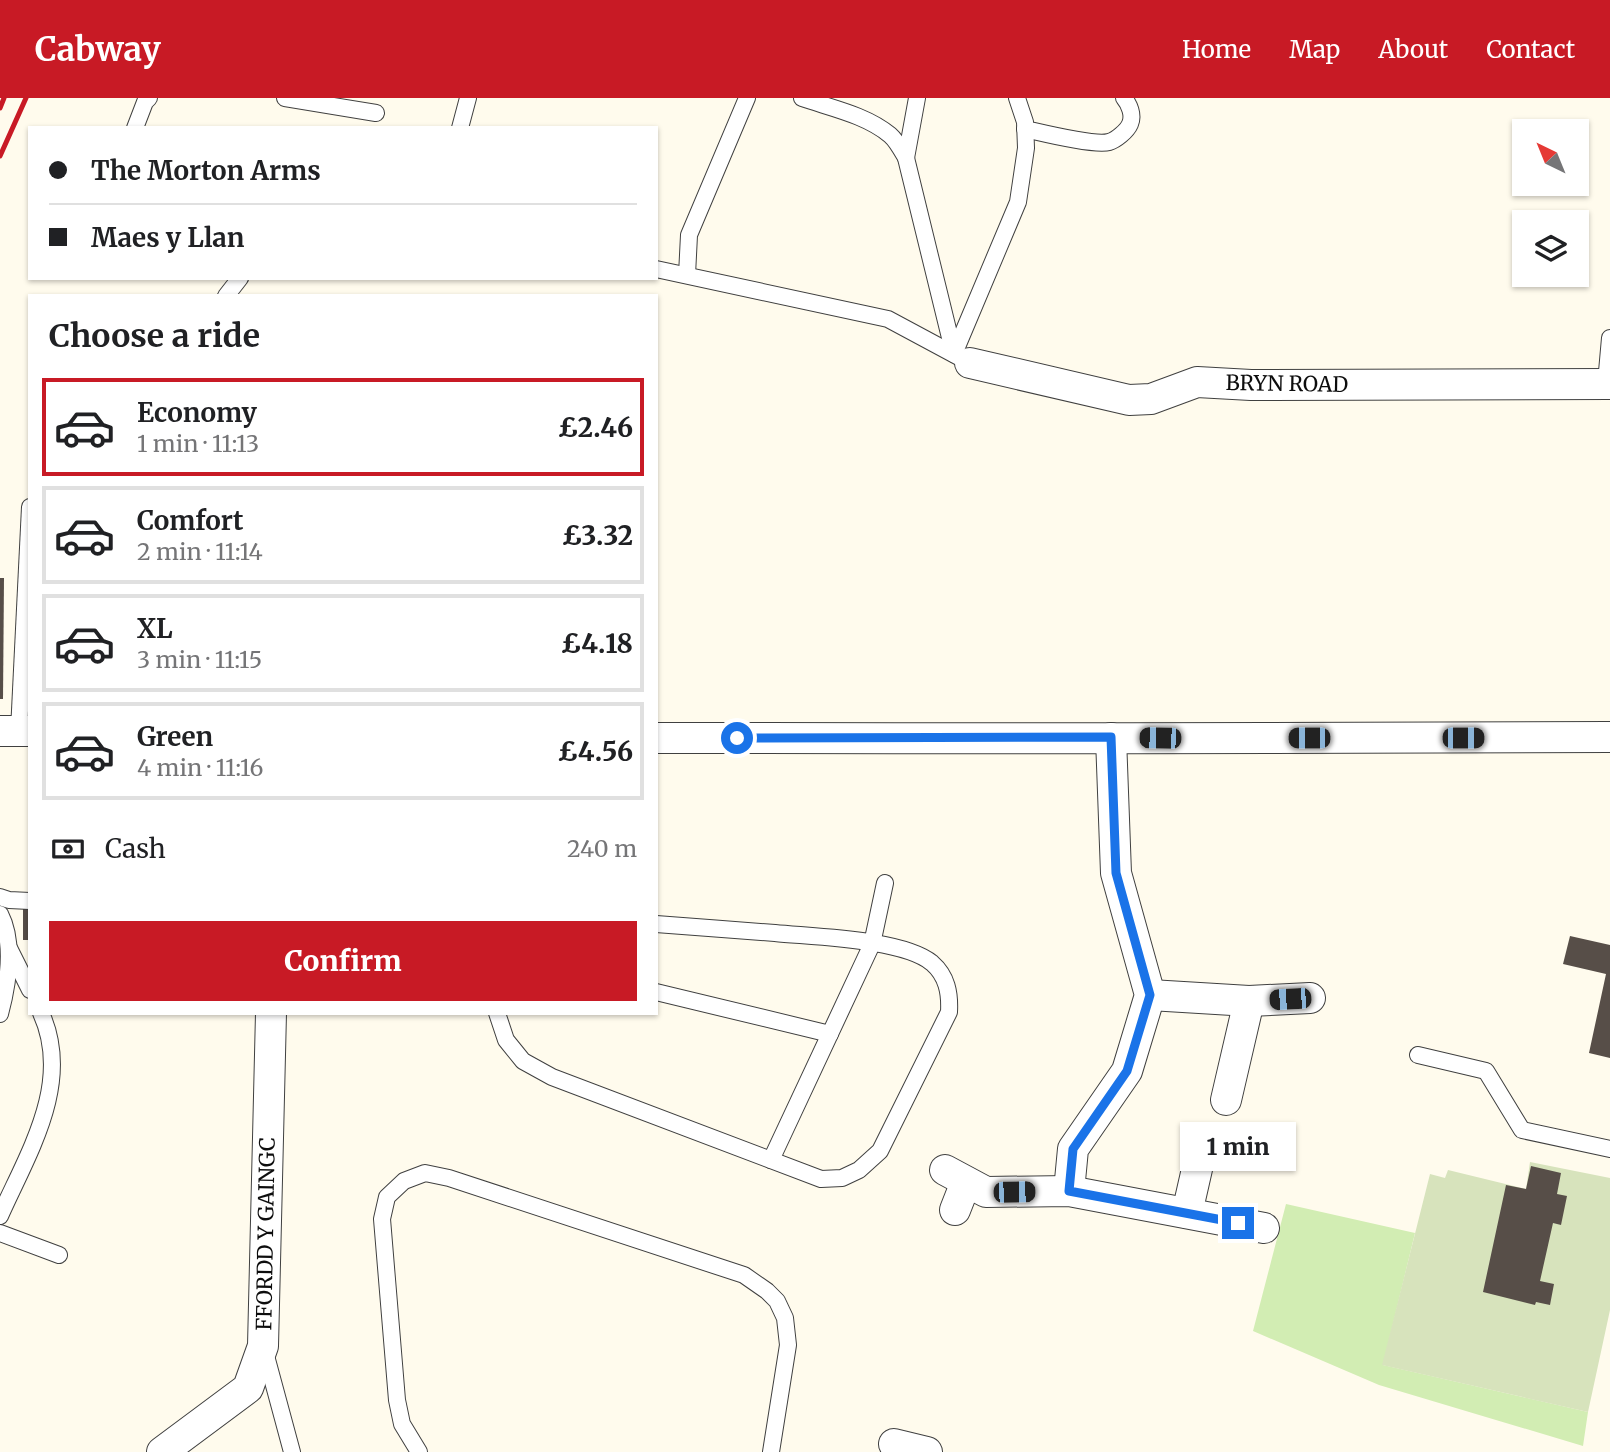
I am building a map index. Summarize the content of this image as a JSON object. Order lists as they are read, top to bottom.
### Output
{
  "streets": {
    "street": ["BRYN ROAD", "FFORDD Y GAINGC"]
  },
  "north": "top left",
  "page": {
    "header": "Cabway",
    "nav": [
      "Home",
      "Map",
      "About",
      "Contact"
    ],
    "banner": ["The Morton Arms", "Maes y Llan"],
    "heading": "Choose a ride",
    "list": [
      {
        "name": "Economy",
        "note": "1 min · 11:13",
        "value": "£2.46"
      },
      {
        "name": "Comfort",
        "note": "2 min · 11:14",
        "value": "£3.32"
      },
      {
        "name": "XL",
        "note": "3 min · 11:15",
        "value": "£4.18"
      },
      {
        "name": "Green",
        "note": "4 min · 11:16",
        "value": "£4.56"
      }
    ],
    "pay": ["Cash", "240 m"],
    "buttons": "Confirm",
    "bubble": "1 min"
  }
}
